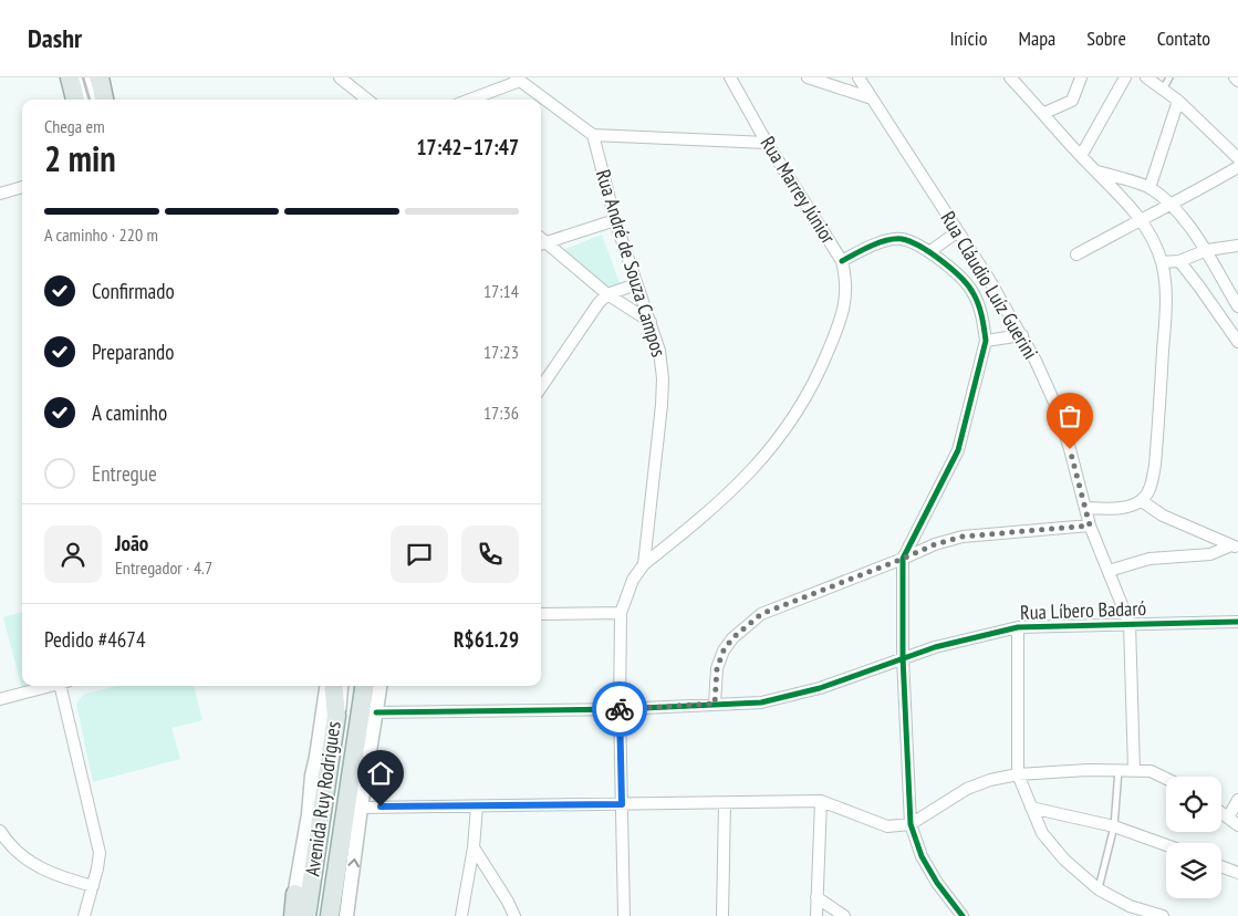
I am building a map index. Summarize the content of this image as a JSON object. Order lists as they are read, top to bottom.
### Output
{
  "streets": {
    "main road": ["Avenida Ruy Rodrigues"],
    "street": [
      "Rua Marrey Júnior",
      "Rua André de Souza Campos",
      "Rua Cláudio Luíz Guerini",
      "Rua Líbero Badaró"
    ]
  },
  "crossings": [
    ["Rua Marrey Júnior", "Rua André de Souza Campos"],
    ["Rua André de Souza Campos", "Rua Líbero Badaró"],
    ["Rua Cláudio Luíz Guerini", "Rua Líbero Badaró"]
  ],
  "page": {
    "header": "Dashr",
    "nav": [
      "Início",
      "Mapa",
      "Sobre",
      "Contato"
    ],
    "heading": ["2 min", "Chega em", "17:42–17:47"],
    "panel": [
      "João",
      "Entregador · 4.7",
      "Pedido #4674",
      "R$61.29"
    ],
    "bar": "A caminho · 220 m",
    "list": [
      ["Confirmado", "17:14"],
      ["Preparando", "17:23"],
      ["A caminho", "17:36"],
      "Entregue"
    ]
  }
}
